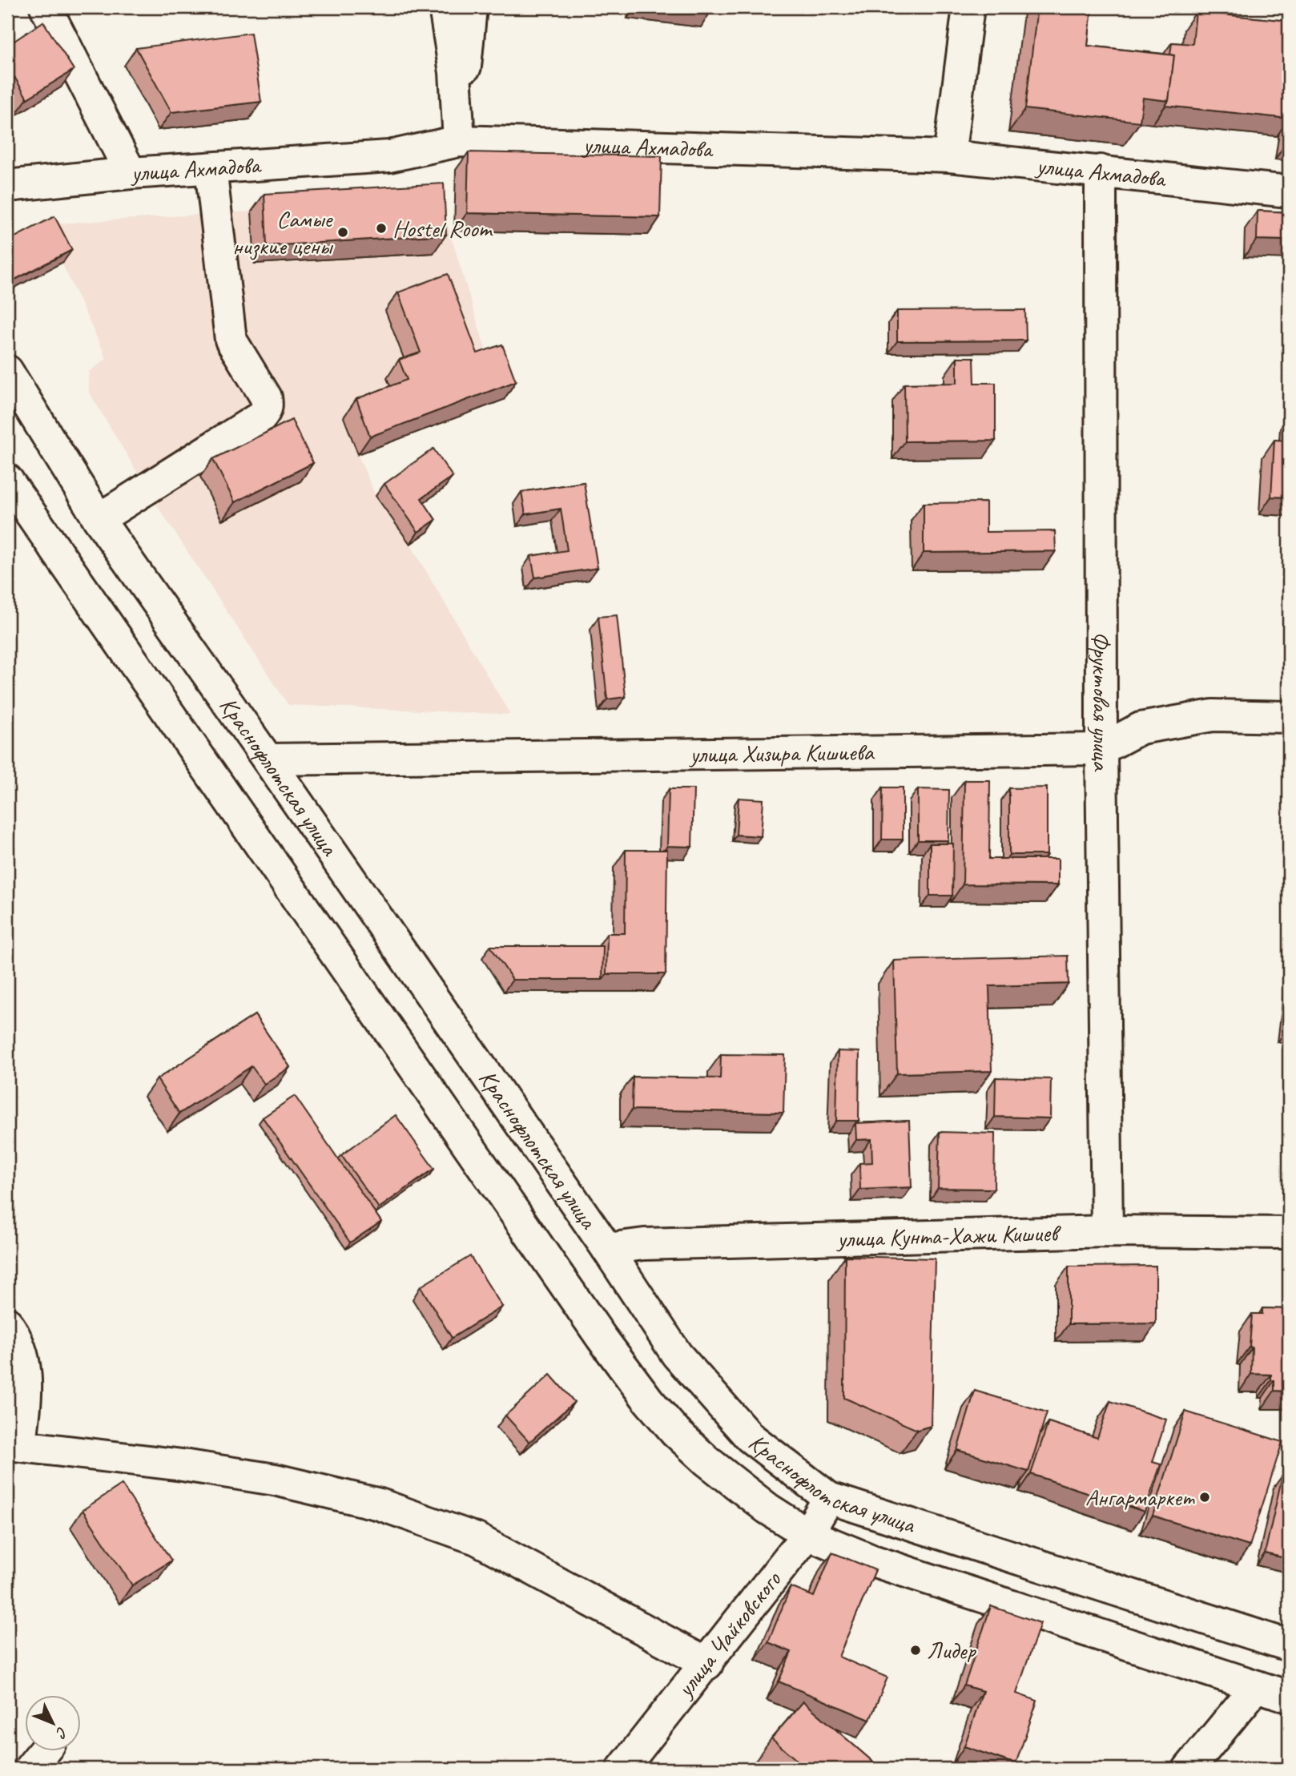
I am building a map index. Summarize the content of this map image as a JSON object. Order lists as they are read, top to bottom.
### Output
{
  "streets": {
    "street": [
      "улица Ахмадова",
      "Фруктовая улица",
      "улица Хизира Кишиева",
      "Краснофлотская улица",
      "улица Кунта-Хажи Кишиев",
      "улица Чайковского"
    ]
  },
  "crossings": [
    ["улица Ахмадова", "Фруктовая улица"],
    ["Фруктовая улица", "улица Хизира Кишиева"],
    ["Фруктовая улица", "улица Кунта-Хажи Кишиев"],
    ["улица Хизира Кишиева", "Краснофлотская улица"],
    ["Краснофлотская улица", "улица Кунта-Хажи Кишиев"],
    ["Краснофлотская улица", "улица Чайковского"]
  ],
  "places": [
    "Hostel Room",
    "Самые низкие цены",
    "Ангармаркет",
    "Лидер"
  ],
  "north": "bottom right"
}
